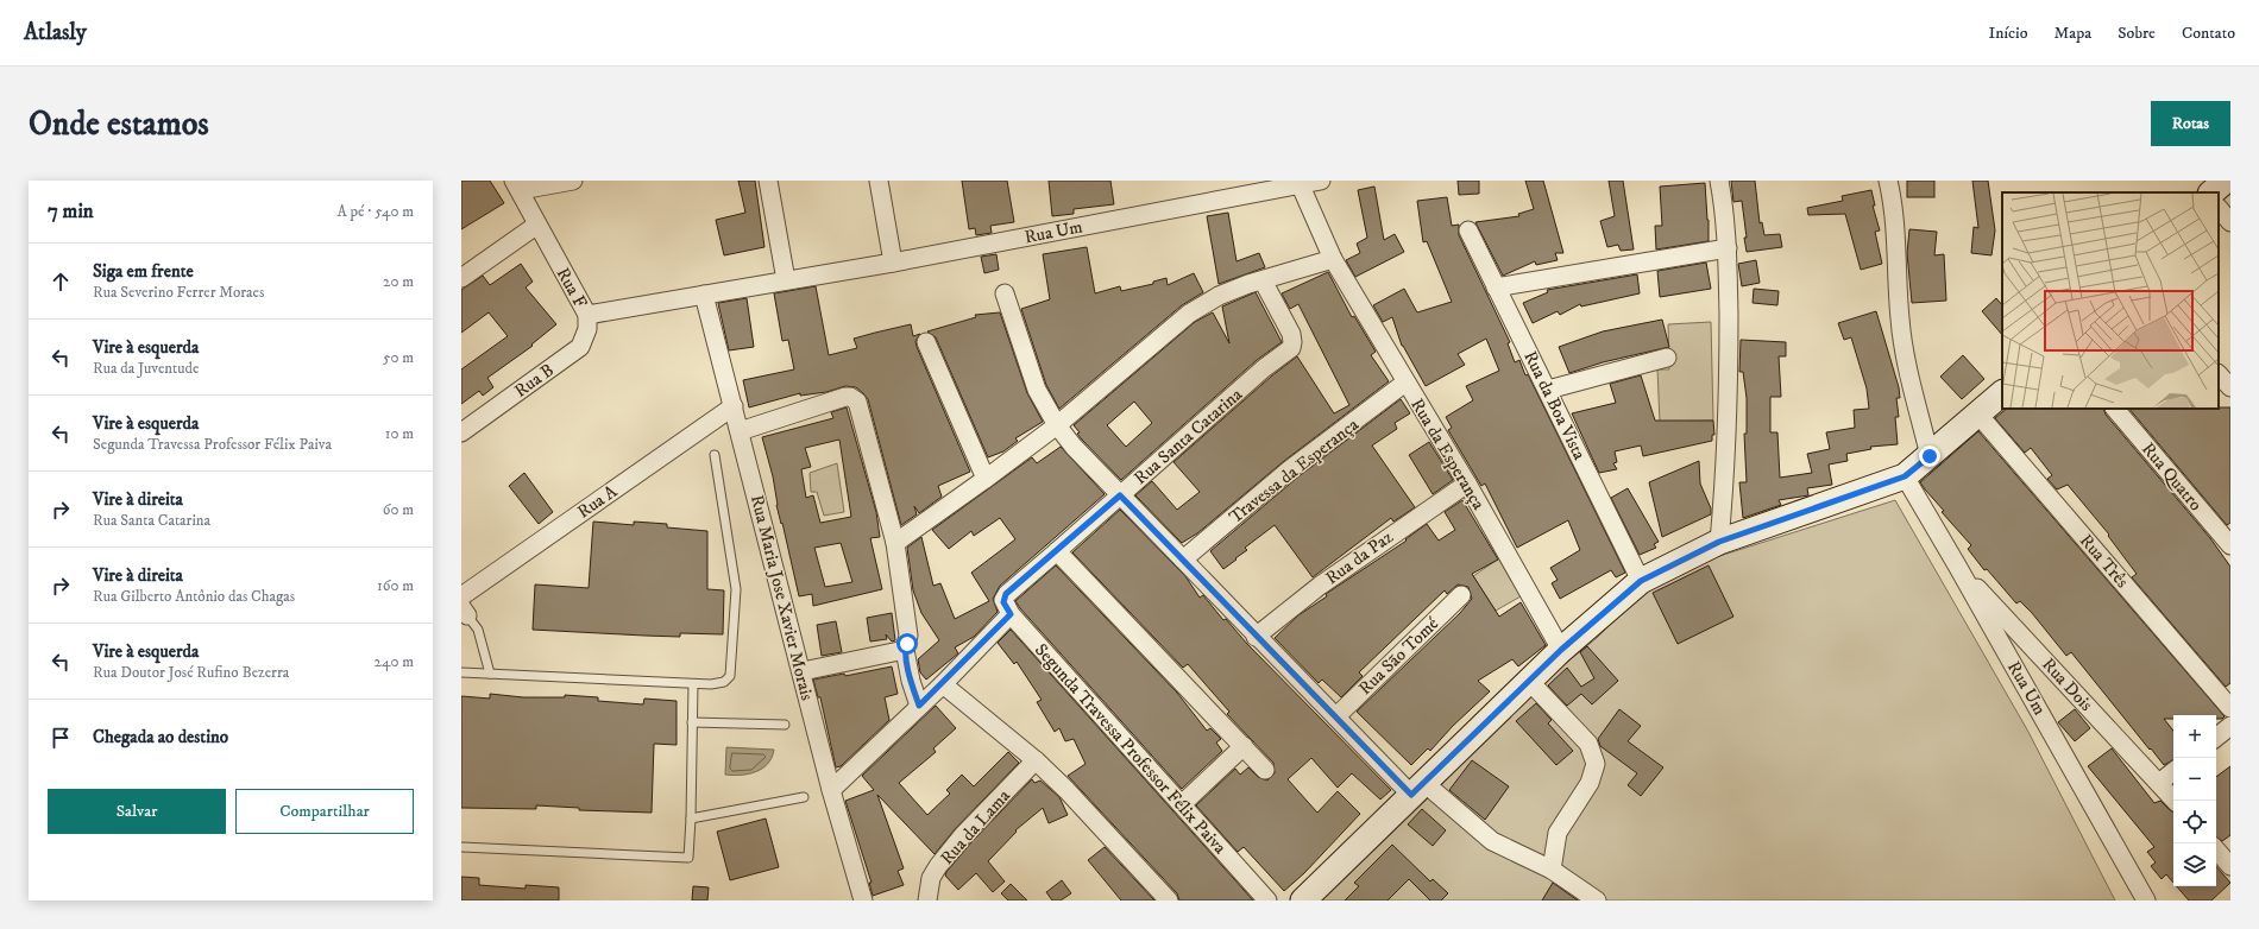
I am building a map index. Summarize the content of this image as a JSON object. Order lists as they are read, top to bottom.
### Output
{
  "streets": {
    "street": [
      "Rua Um",
      "Rua F",
      "Rua B",
      "Rua da Boa Vista",
      "Rua Santa Catarina",
      "Rua da Esperança",
      "Travessa da Esperança",
      "Rua Quatro",
      "Rua A",
      "Rua da Paz",
      "Rua Três",
      "Rua Maria Jose Xavier Morais",
      "Rua São Tomé",
      "Rua Dois",
      "Segunda Travessa Professor Félix Paiva",
      "Rua da Lama"
    ]
  },
  "crossings": [
    ["Rua Um", "Rua F"],
    ["Rua Um", "Rua da Esperança"],
    ["Rua Um", "Rua Dois"],
    ["Rua F", "Rua B"],
    ["Rua F", "Rua Maria Jose Xavier Morais"],
    ["Rua Santa Catarina", "Segunda Travessa Professor Félix Paiva"],
    ["Rua da Esperança", "Travessa da Esperança"],
    ["Rua da Esperança", "Rua da Paz"],
    ["Rua A", "Rua Maria Jose Xavier Morais"]
  ],
  "page": {
    "header": "Atlasly",
    "nav": [
      "Início",
      "Mapa",
      "Sobre",
      "Contato"
    ],
    "buttons": [
      "Rotas",
      ["Salvar", "Compartilhar"]
    ],
    "title": "Onde estamos",
    "heading": ["7 min", "A pé · 540 m"],
    "list": [
      ["Siga em frente", "Rua Severino Ferrer Moraes", "20 m"],
      ["Vire à esquerda", "Rua da Juventude", "50 m"],
      ["Vire à esquerda", "Segunda Travessa Professor Félix Paiva", "10 m"],
      ["Vire à direita", "Rua Santa Catarina", "60 m"],
      ["Vire à direita", "Rua Gilberto Antônio das Chagas", "160 m"],
      ["Vire à esquerda", "Rua Doutor José Rufino Bezerra", "240 m"],
      "Chegada ao destino"
    ],
    "map_buttons": ["+", "−"]
  }
}
